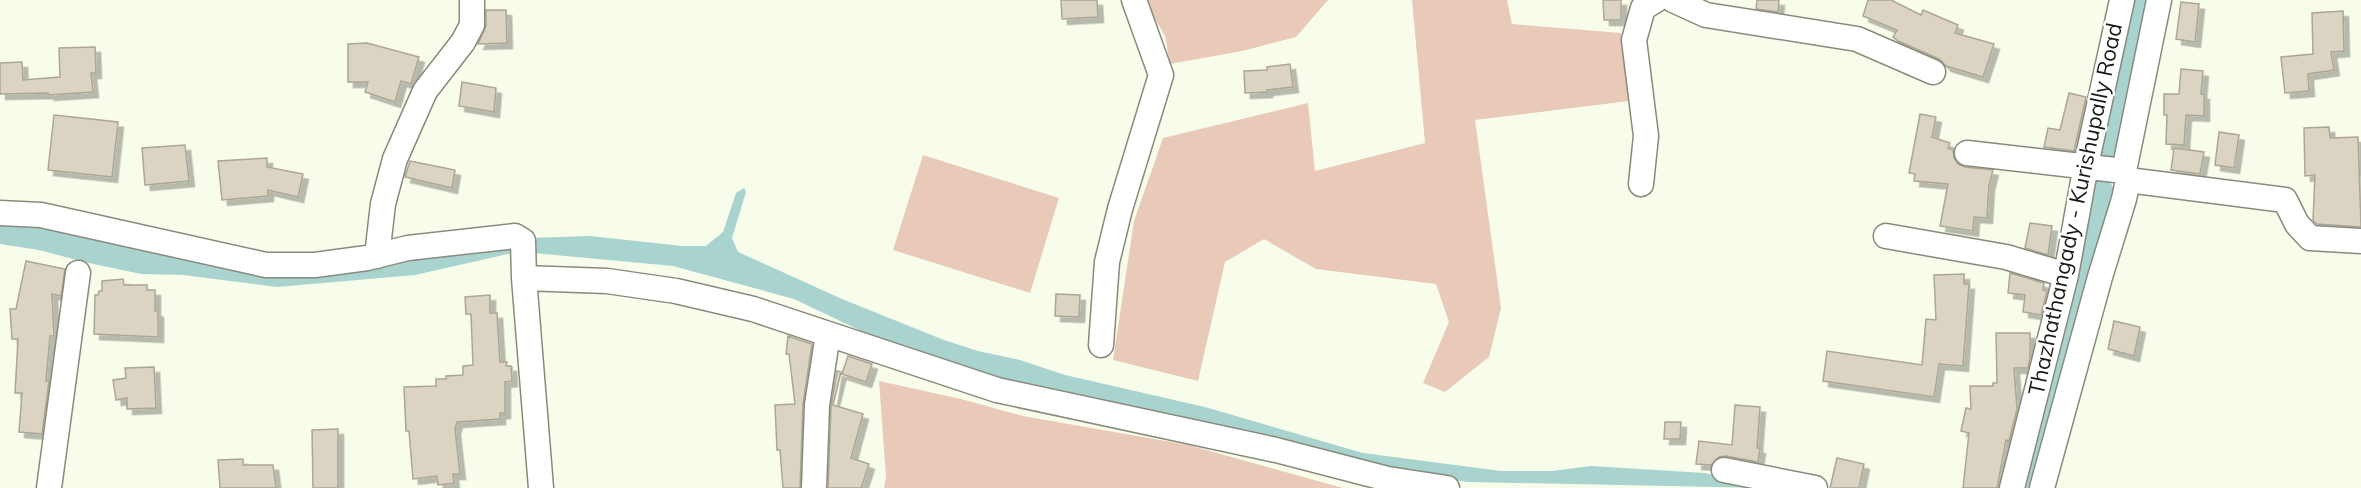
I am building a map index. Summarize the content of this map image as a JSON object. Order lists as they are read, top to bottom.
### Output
{
  "streets": {
    "street": ["Thazhathangady - Kurishupally Road"]
  }
}
